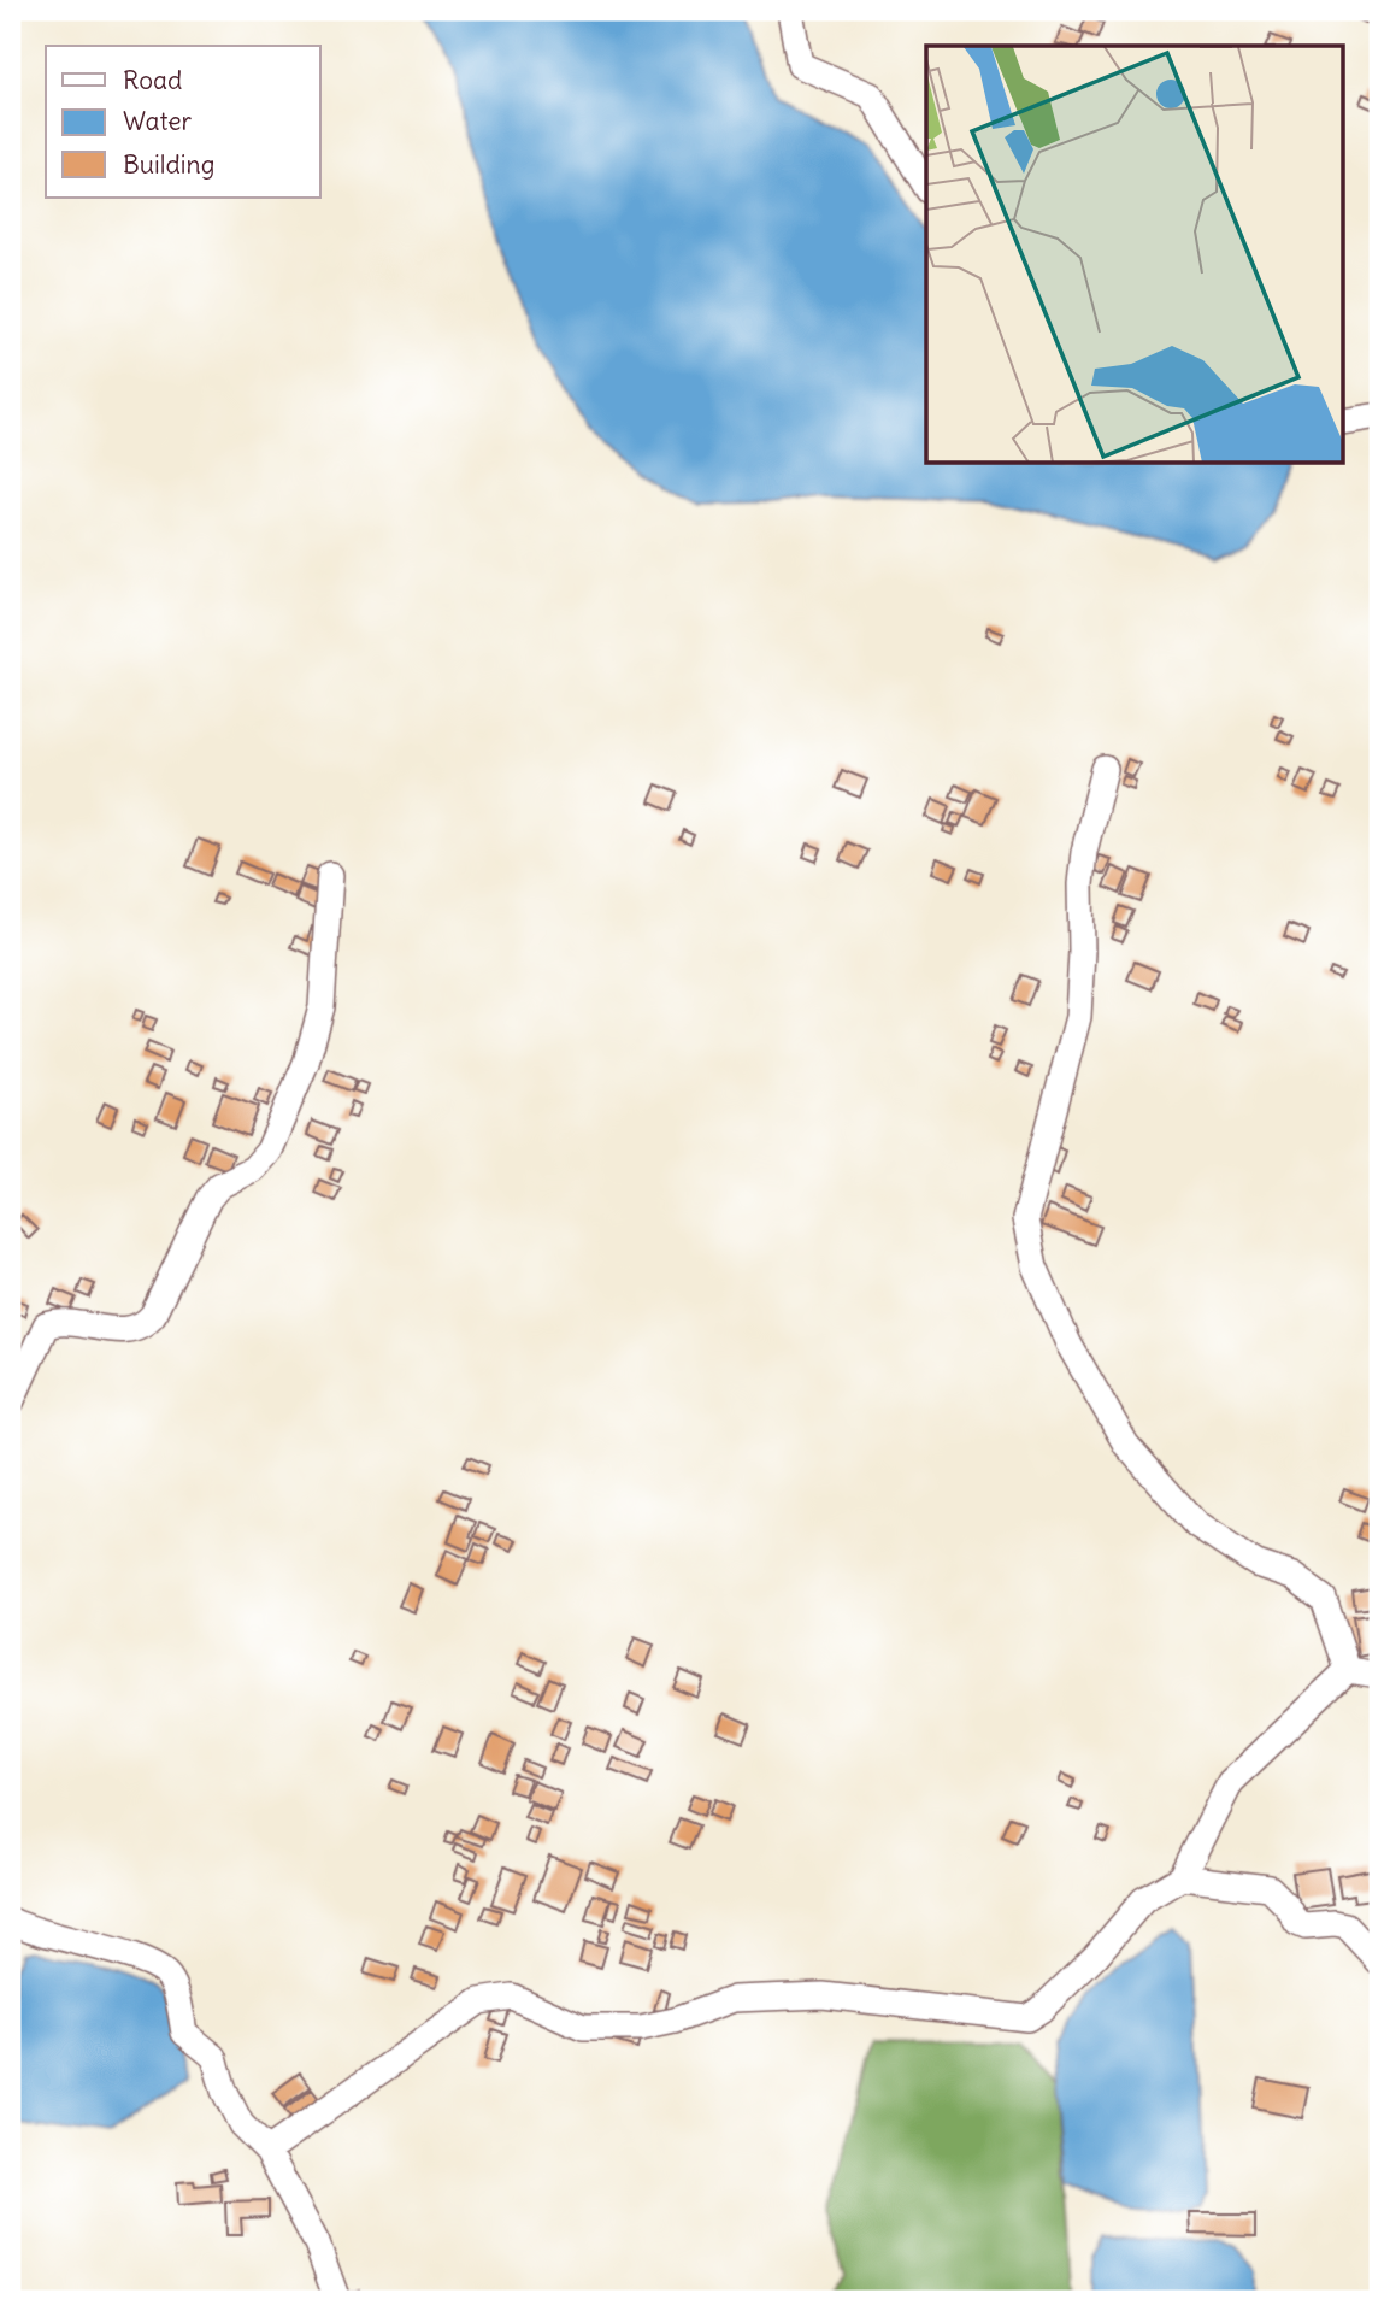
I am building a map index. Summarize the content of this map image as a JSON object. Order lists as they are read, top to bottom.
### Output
{
  "legend": ["Road", "Water", "Building"]
}
